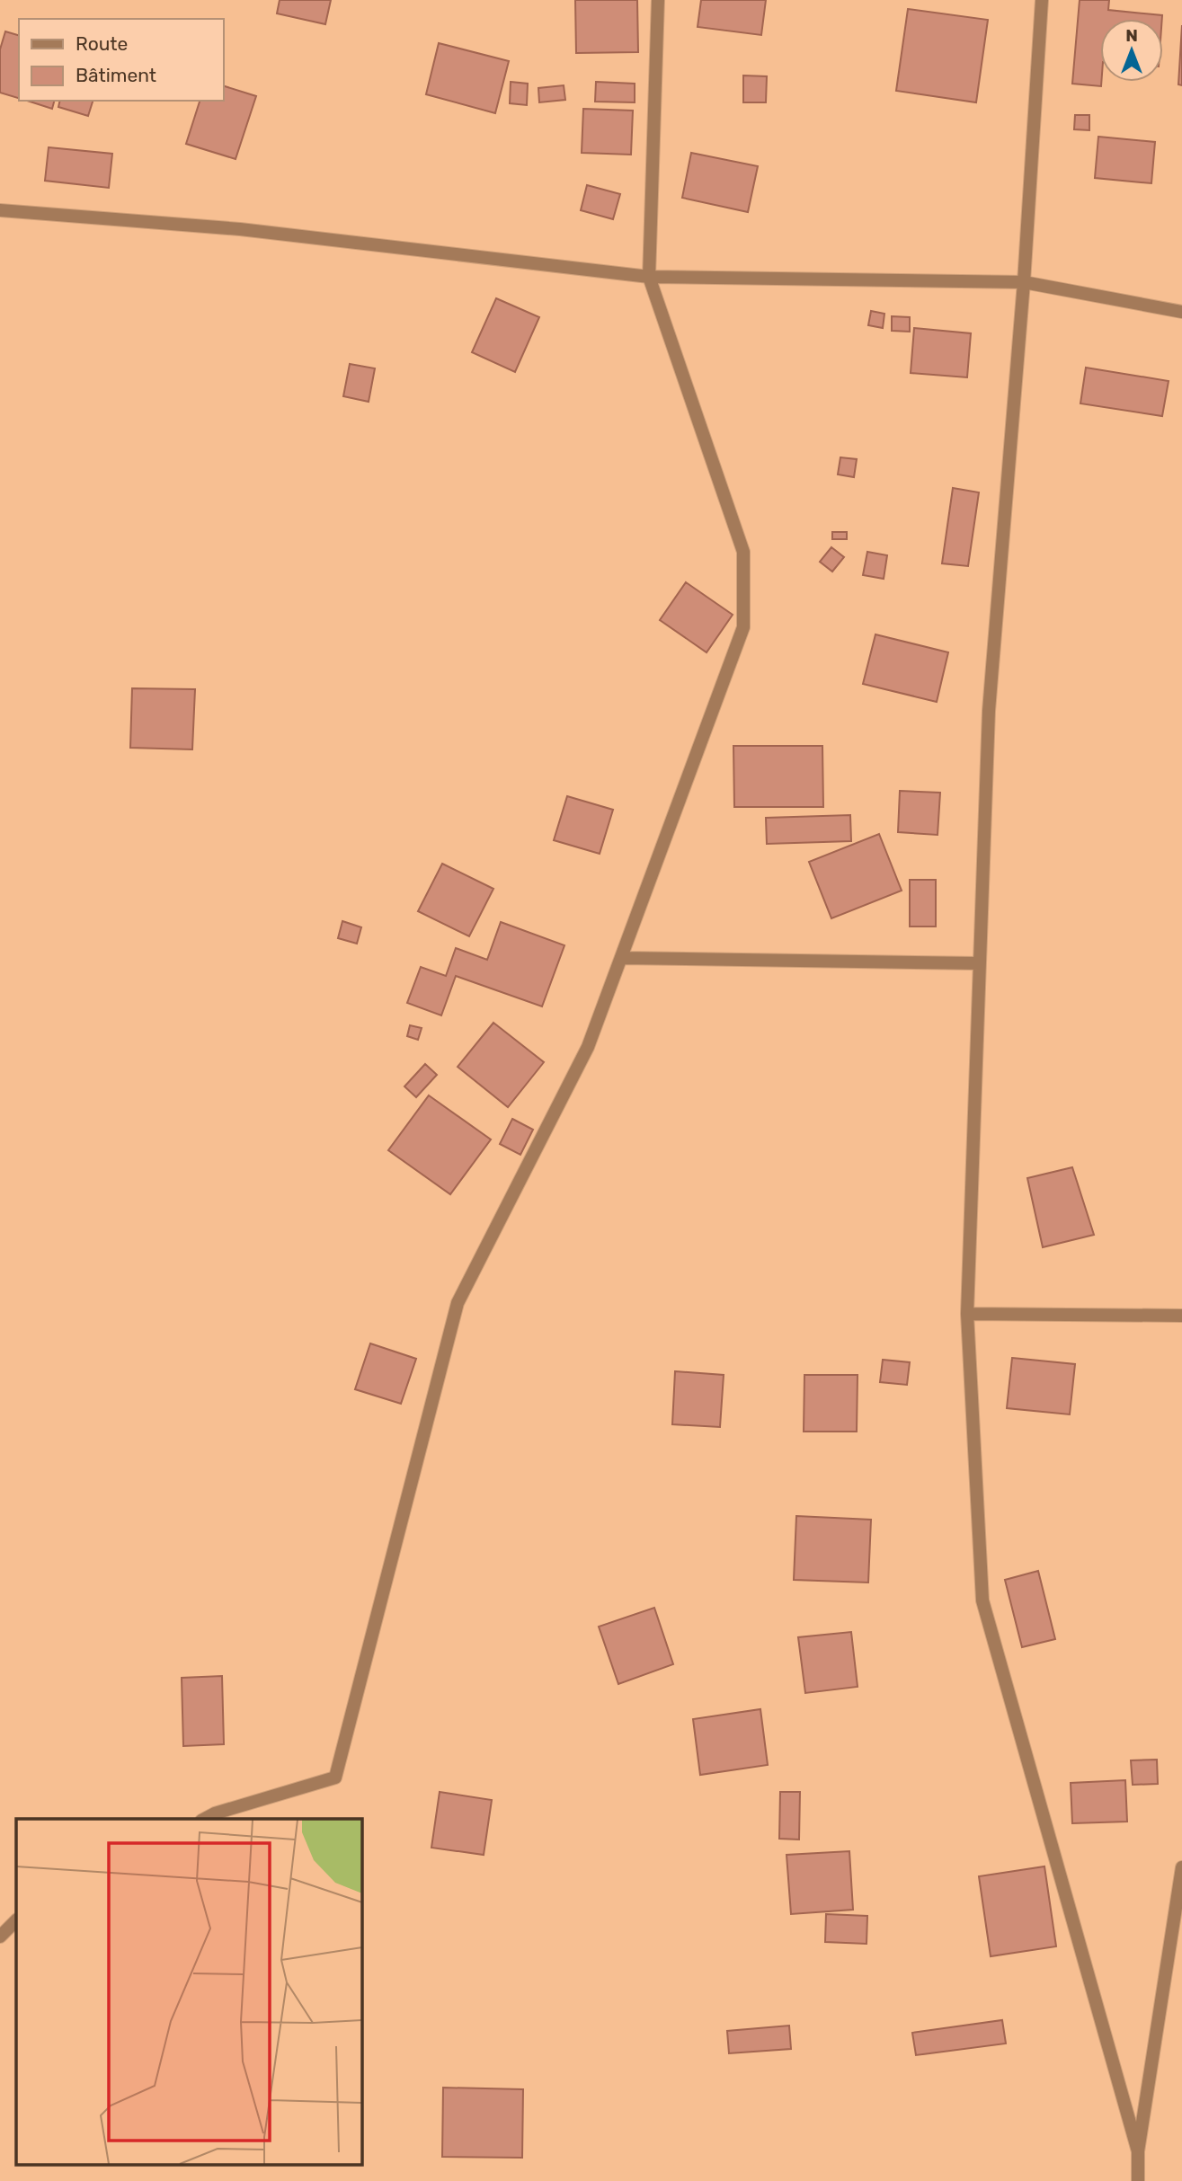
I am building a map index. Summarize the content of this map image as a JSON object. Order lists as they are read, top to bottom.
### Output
{
  "legend": ["Route", "Bâtiment"],
  "north": "top"
}
